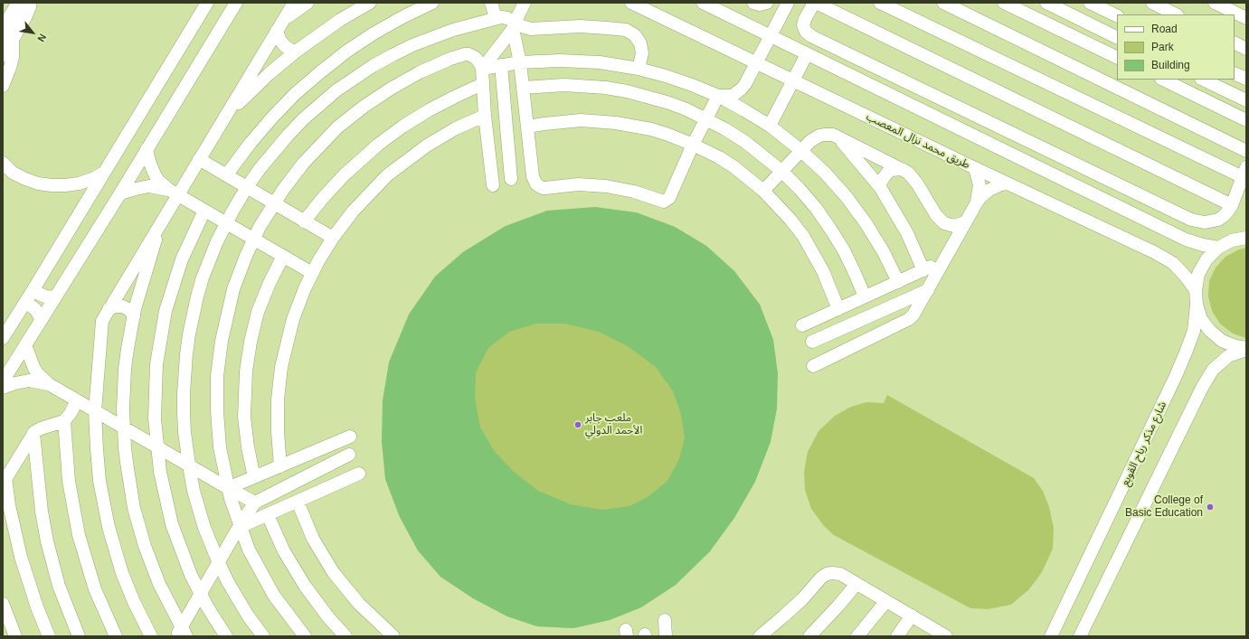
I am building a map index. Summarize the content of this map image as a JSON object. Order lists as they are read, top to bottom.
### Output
{
  "streets": {
    "street": ["طريق محمد نزال المعصب", "شارع مذكر رباح القوبع"]
  },
  "places": ["ملعب جابر الأحمد الدولي", "College of Basic Education"],
  "legend": ["Road", "Park", "Building"],
  "north": "bottom right"
}
